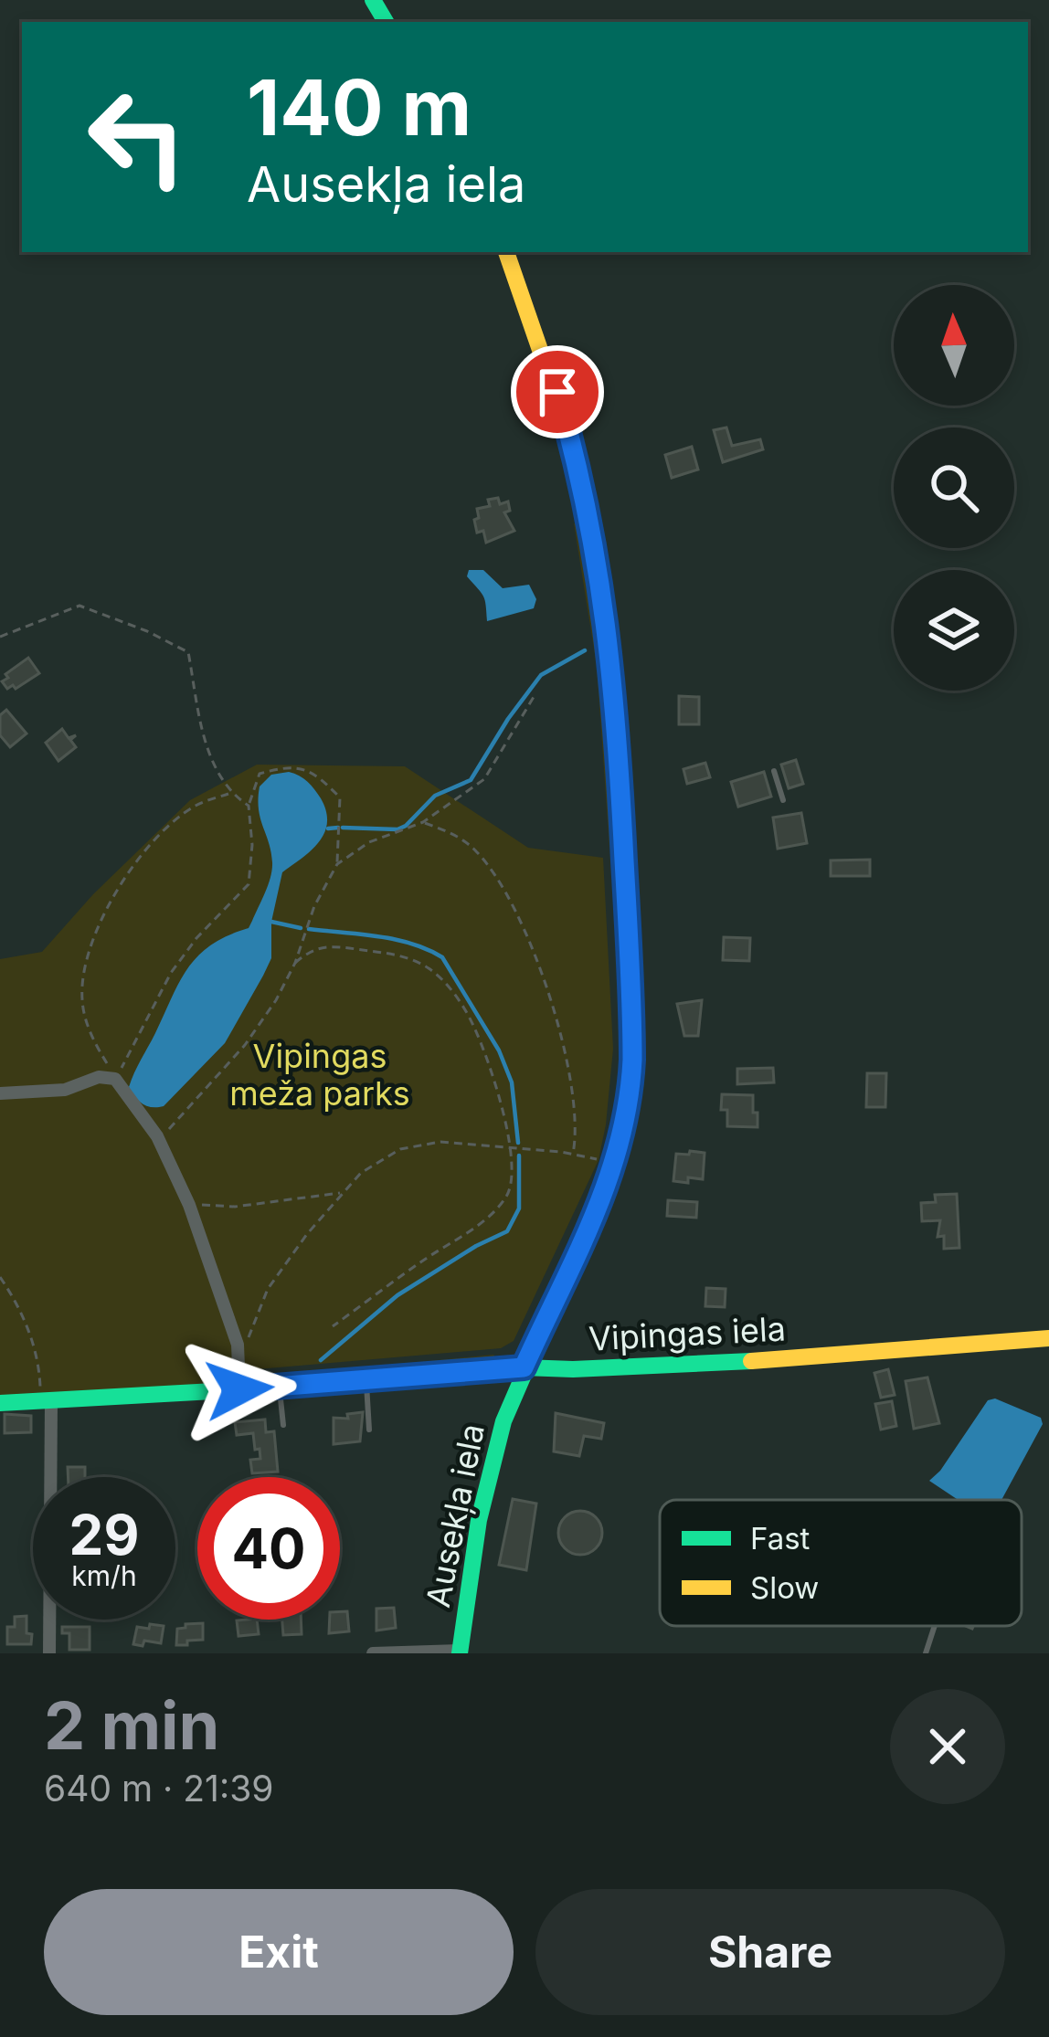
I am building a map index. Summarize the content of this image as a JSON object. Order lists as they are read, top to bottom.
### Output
{
  "streets": {
    "main road": ["Vipingas iela", "Ausekļa iela"]
  },
  "crossings": [
    ["Vipingas iela", "Ausekļa iela"]
  ],
  "parks": ["Vipingas meža parks"],
  "legend": ["Fast", "Slow"],
  "north": "top",
  "page": {
    "turn": ["140 m", "Ausekļa iela"],
    "speed": "29 km/h",
    "limit": "40",
    "heading": ["2 min", "640 m · 21:39"],
    "buttons": ["Exit", "Share"]
  }
}
